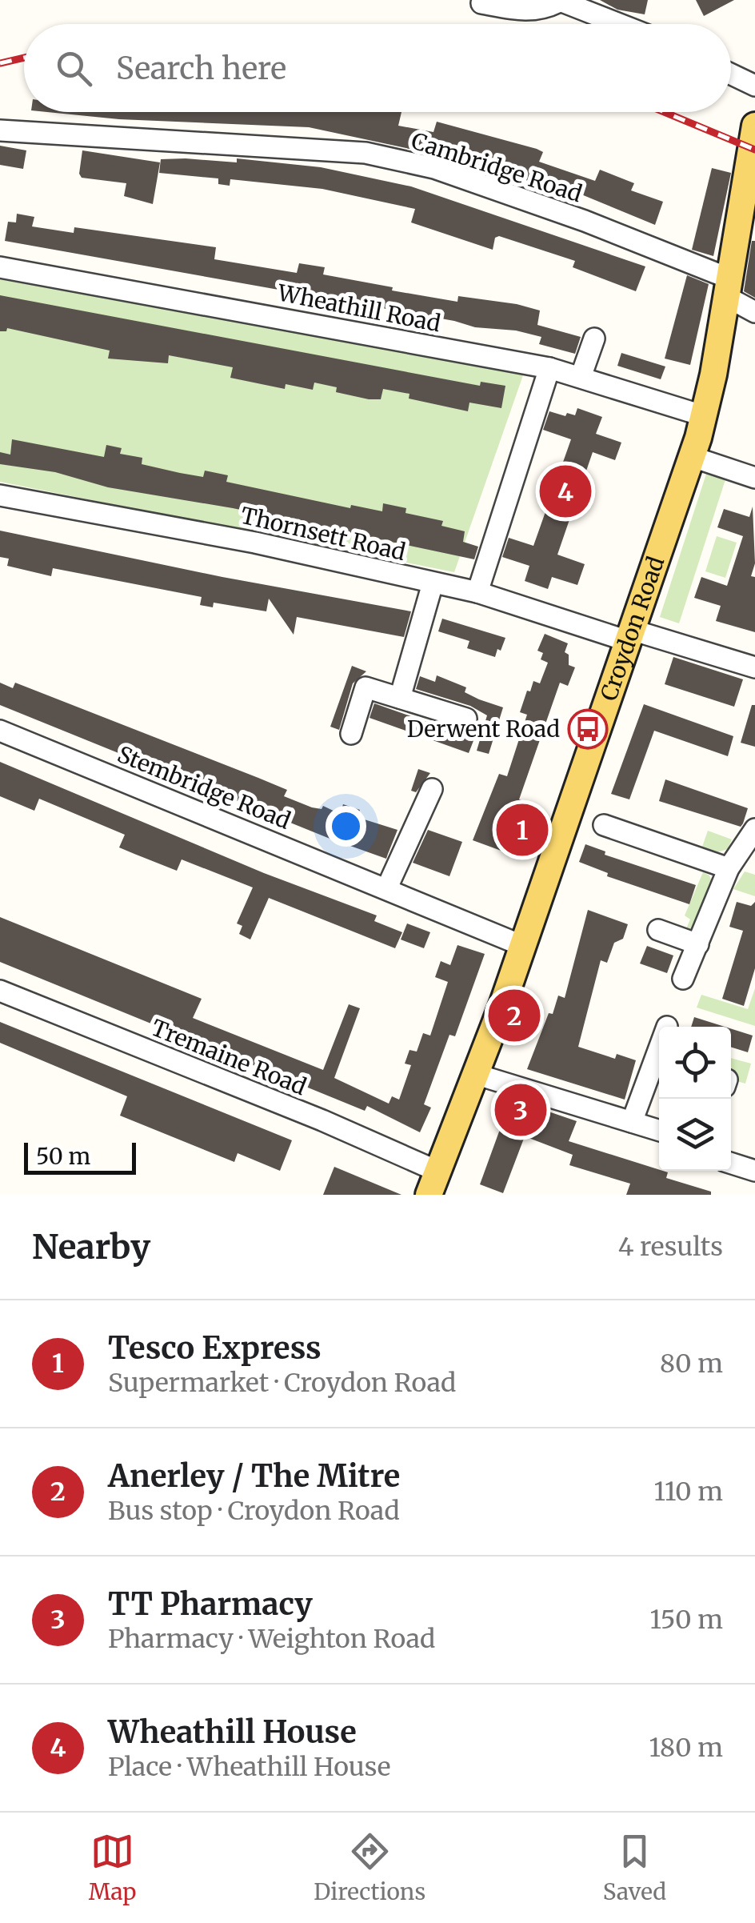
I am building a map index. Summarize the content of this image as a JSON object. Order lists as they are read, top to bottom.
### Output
{
  "streets": {
    "main road": ["Croydon Road"],
    "street": [
      "Cambridge Road",
      "Wheathill Road",
      "Thornsett Road",
      "Stembridge Road",
      "Tremaine Road"
    ]
  },
  "crossings": [
    ["Cambridge Road", "Croydon Road"],
    ["Wheathill Road", "Croydon Road"],
    ["Thornsett Road", "Croydon Road"],
    ["Croydon Road", "Stembridge Road"],
    ["Croydon Road", "Tremaine Road"]
  ],
  "places": {
    "bus stop": ["Derwent Road"]
  },
  "scale_bar": "50 m",
  "page": {
    "search": "Search here",
    "pins": [
      "4",
      "1",
      "2",
      "3"
    ],
    "scale": "50 m",
    "heading": ["Nearby", "4 results"],
    "list": [
      {
        "mark": "1",
        "name": "Tesco Express",
        "note": "Supermarket · Croydon Road",
        "value": "80 m"
      },
      {
        "mark": "2",
        "name": "Anerley / The Mitre",
        "note": "Bus stop · Croydon Road",
        "value": "110 m"
      },
      {
        "mark": "3",
        "name": "TT Pharmacy",
        "note": "Pharmacy · Weighton Road",
        "value": "150 m"
      },
      {
        "mark": "4",
        "name": "Wheathill House",
        "note": "Place · Wheathill House",
        "value": "180 m"
      }
    ],
    "nav": ["Map", "Directions", "Saved"]
  }
}
